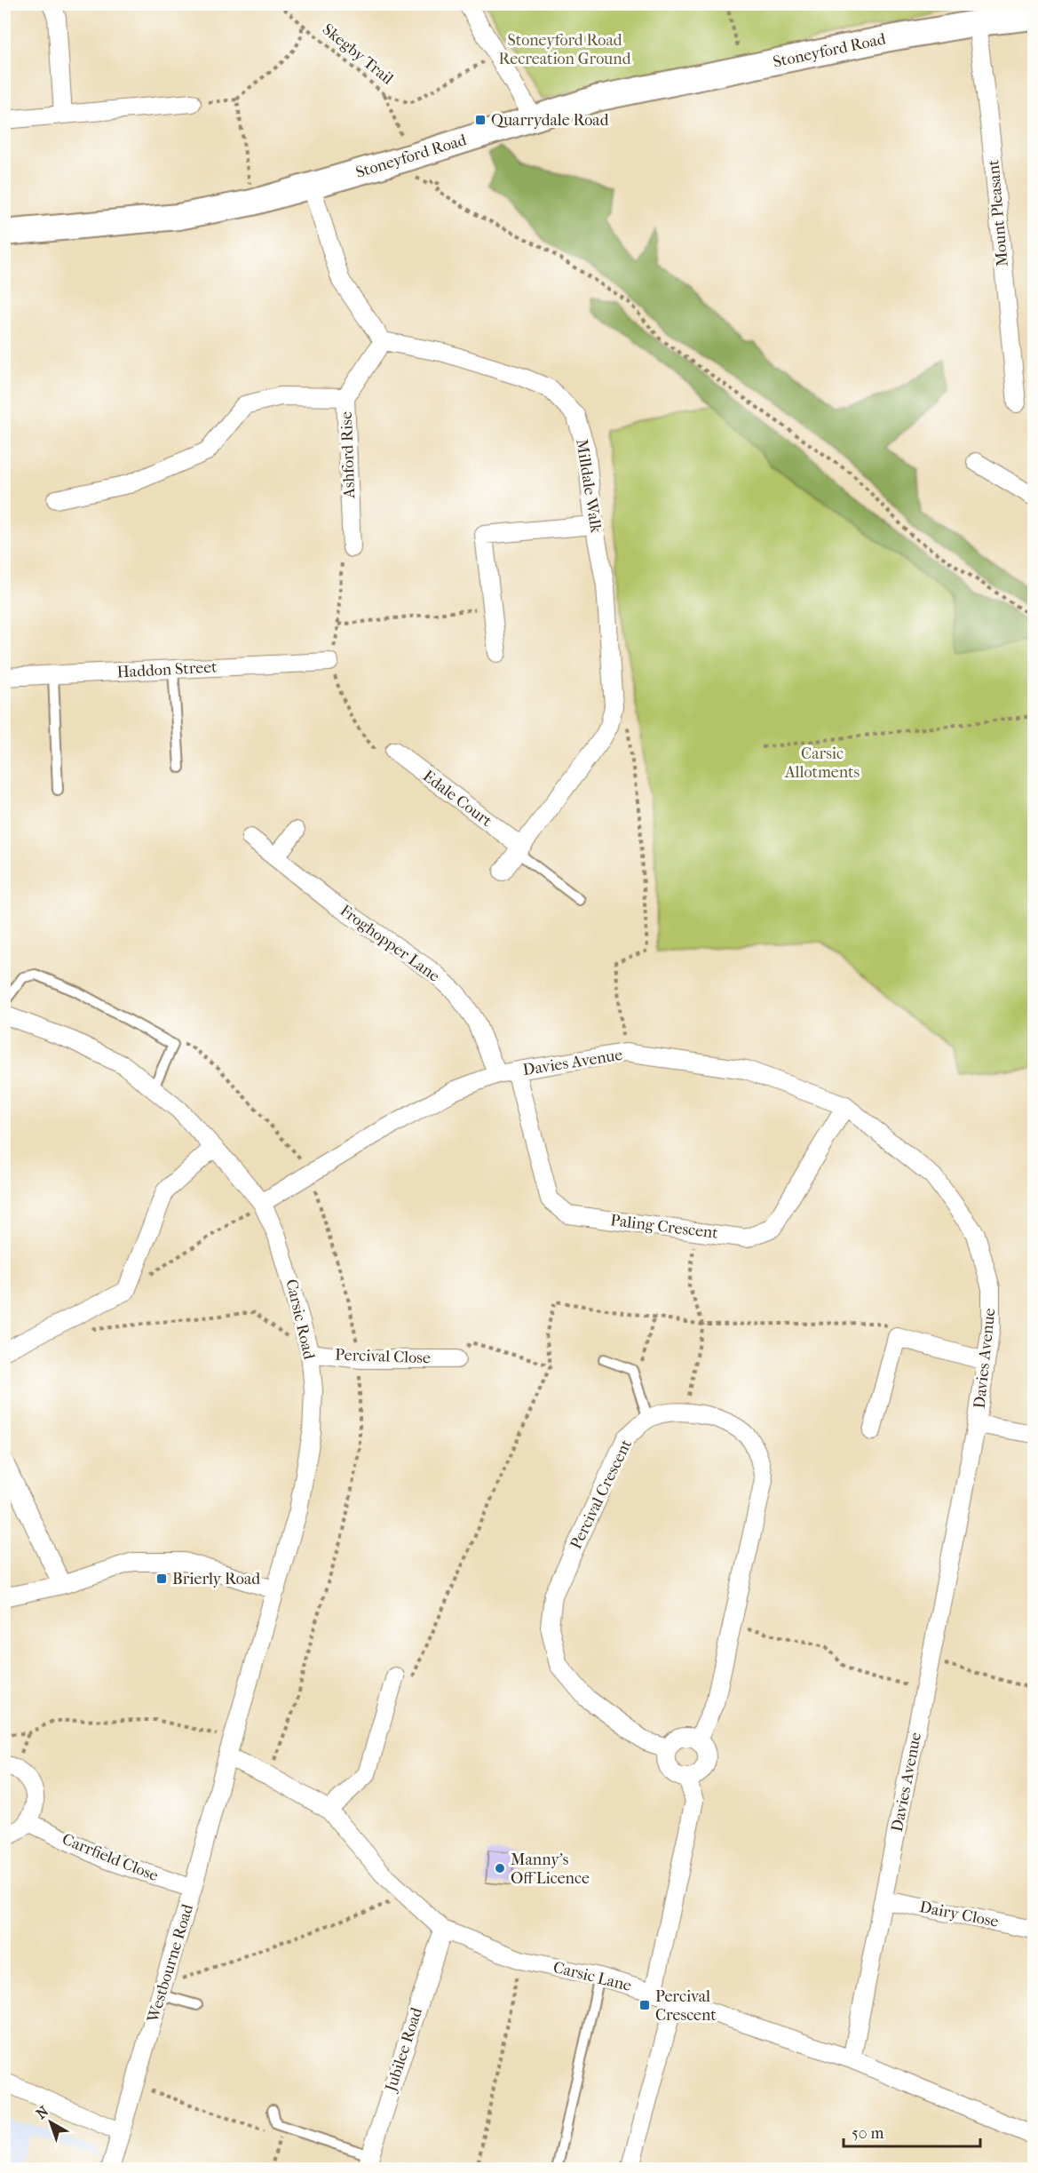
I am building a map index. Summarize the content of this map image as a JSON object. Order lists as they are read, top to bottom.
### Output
{
  "streets": {
    "main road": ["Stoneyford Road"],
    "street": [
      "Mount Pleasant",
      "Ashford Rise",
      "Milldale Walk",
      "Haddon Street",
      "Edale Court",
      "Froghopper Lane",
      "Davies Avenue",
      "Paling Crescent",
      "Carsic Road",
      "Percival Close",
      "Percival Crescent",
      "Carrfield Close",
      "Dairy Close",
      "Westbourne Road",
      "Carsic Lane",
      "Jubilee Road"
    ],
    "path": ["Skegby Trail"]
  },
  "crossings": [
    ["Stoneyford Road", "Mount Pleasant"],
    ["Ashford Rise", "Milldale Walk"],
    ["Milldale Walk", "Edale Court"],
    ["Froghopper Lane", "Davies Avenue"],
    ["Davies Avenue", "Paling Crescent"],
    ["Davies Avenue", "Carsic Road"],
    ["Davies Avenue", "Dairy Close"],
    ["Davies Avenue", "Carsic Lane"],
    ["Carsic Road", "Percival Close"],
    ["Carsic Road", "Westbourne Road"],
    ["Carsic Road", "Carsic Lane"],
    ["Carrfield Close", "Westbourne Road"],
    ["Westbourne Road", "Carsic Lane"],
    ["Carsic Lane", "Jubilee Road"]
  ],
  "parks": ["Stoneyford Road Recreation Ground", "Carsic Allotments"],
  "places": {
    "transit": ["Quarrydale Road", "Brierly Road", "Percival Crescent"],
    "other": ["Manny's Off Licence"]
  },
  "scale_bar": "50 m",
  "north": "top left"
}
